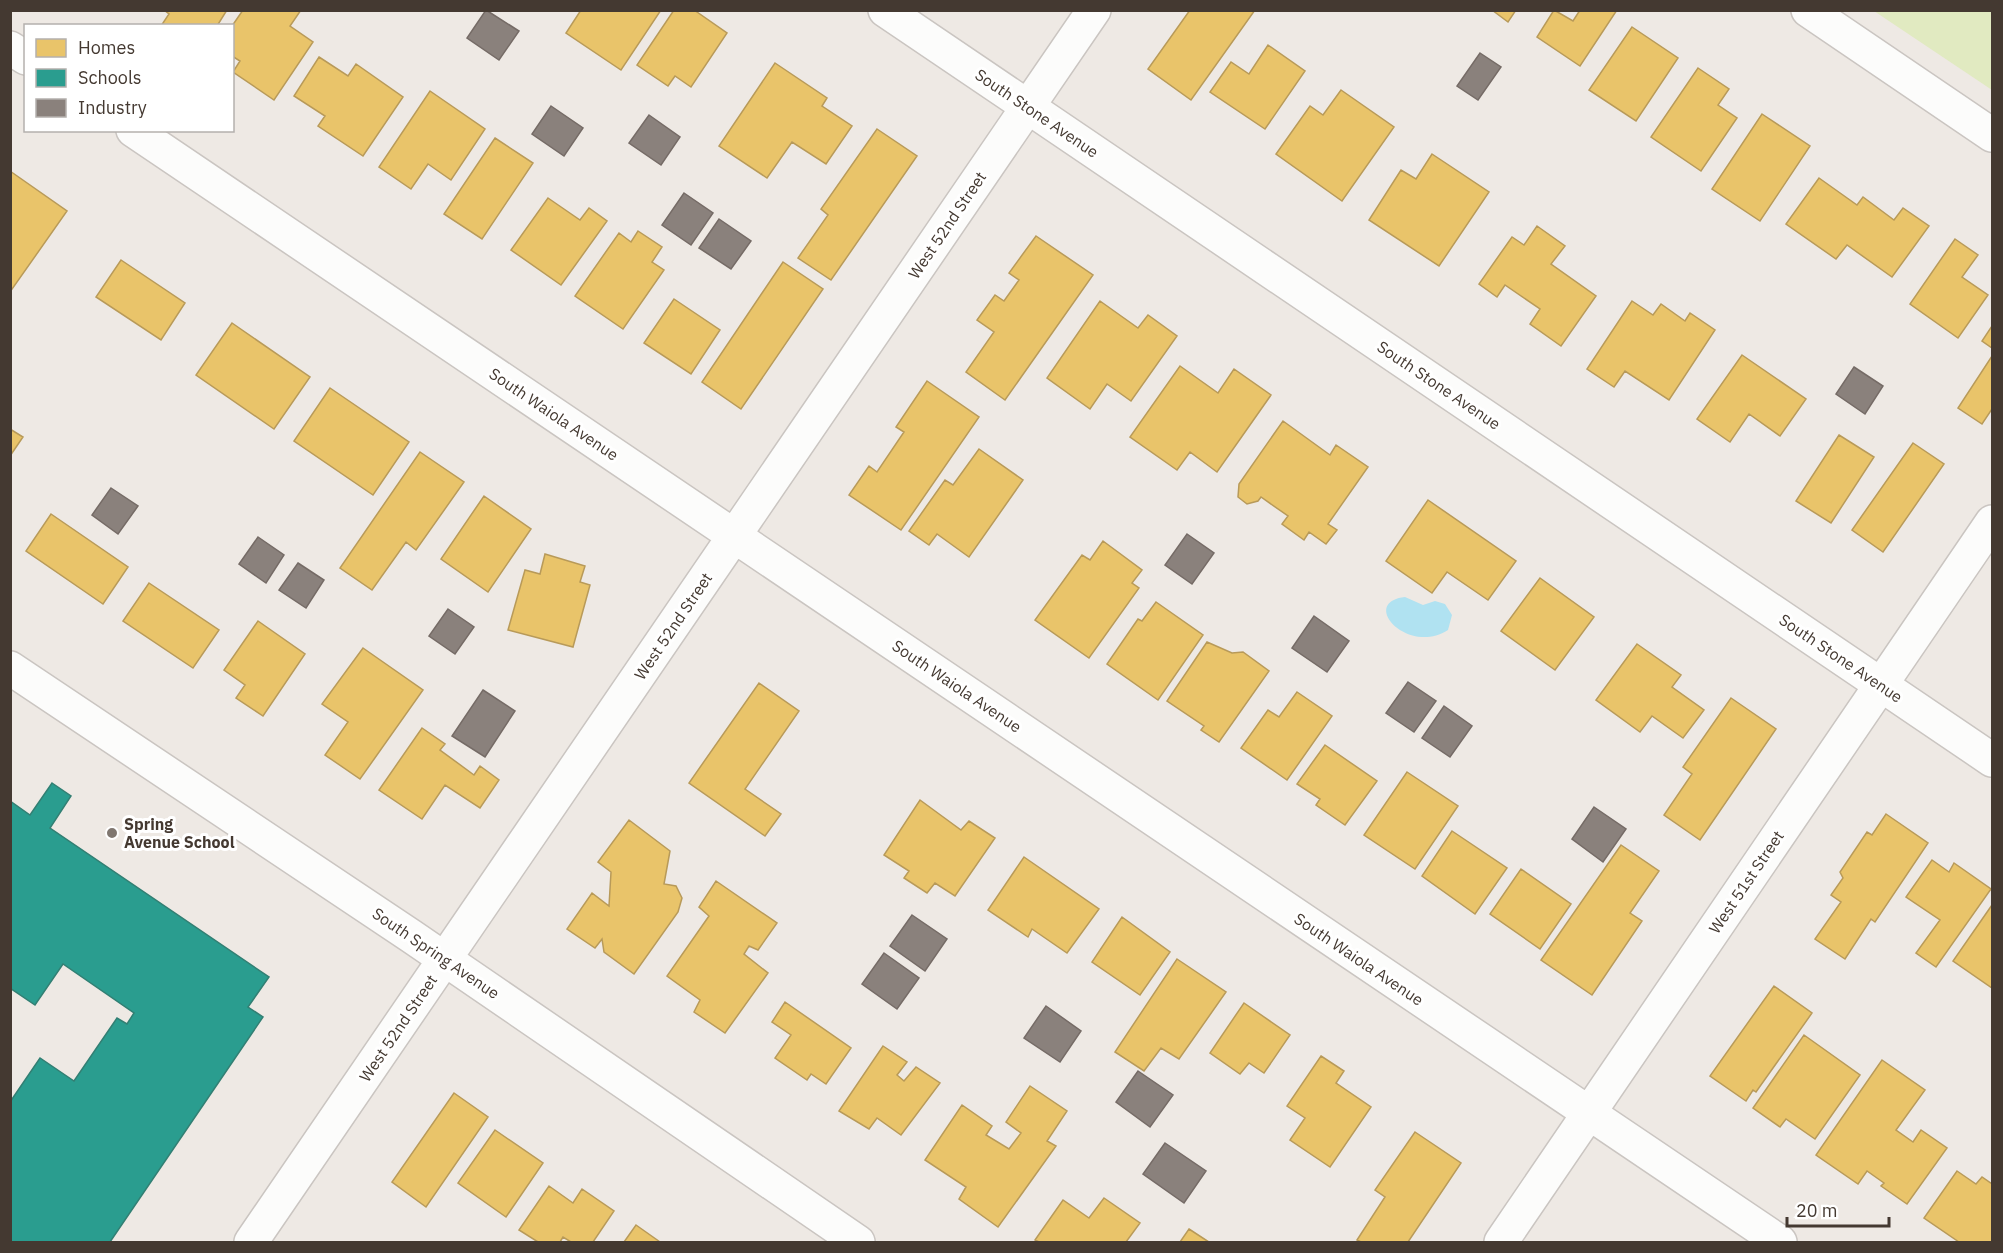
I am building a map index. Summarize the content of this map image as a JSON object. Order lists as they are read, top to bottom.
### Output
{
  "streets": {
    "street": [
      "South Stone Avenue",
      "West 52nd Street",
      "South Waiola Avenue",
      "West 51st Street",
      "South Spring Avenue"
    ]
  },
  "crossings": [
    ["South Stone Avenue", "West 52nd Street"],
    ["South Stone Avenue", "West 51st Street"],
    ["West 52nd Street", "South Waiola Avenue"],
    ["West 52nd Street", "South Spring Avenue"],
    ["South Waiola Avenue", "West 51st Street"]
  ],
  "places": ["Spring Avenue School"],
  "legend": ["Homes", "Schools", "Industry"],
  "scale_bar": "20 m"
}
